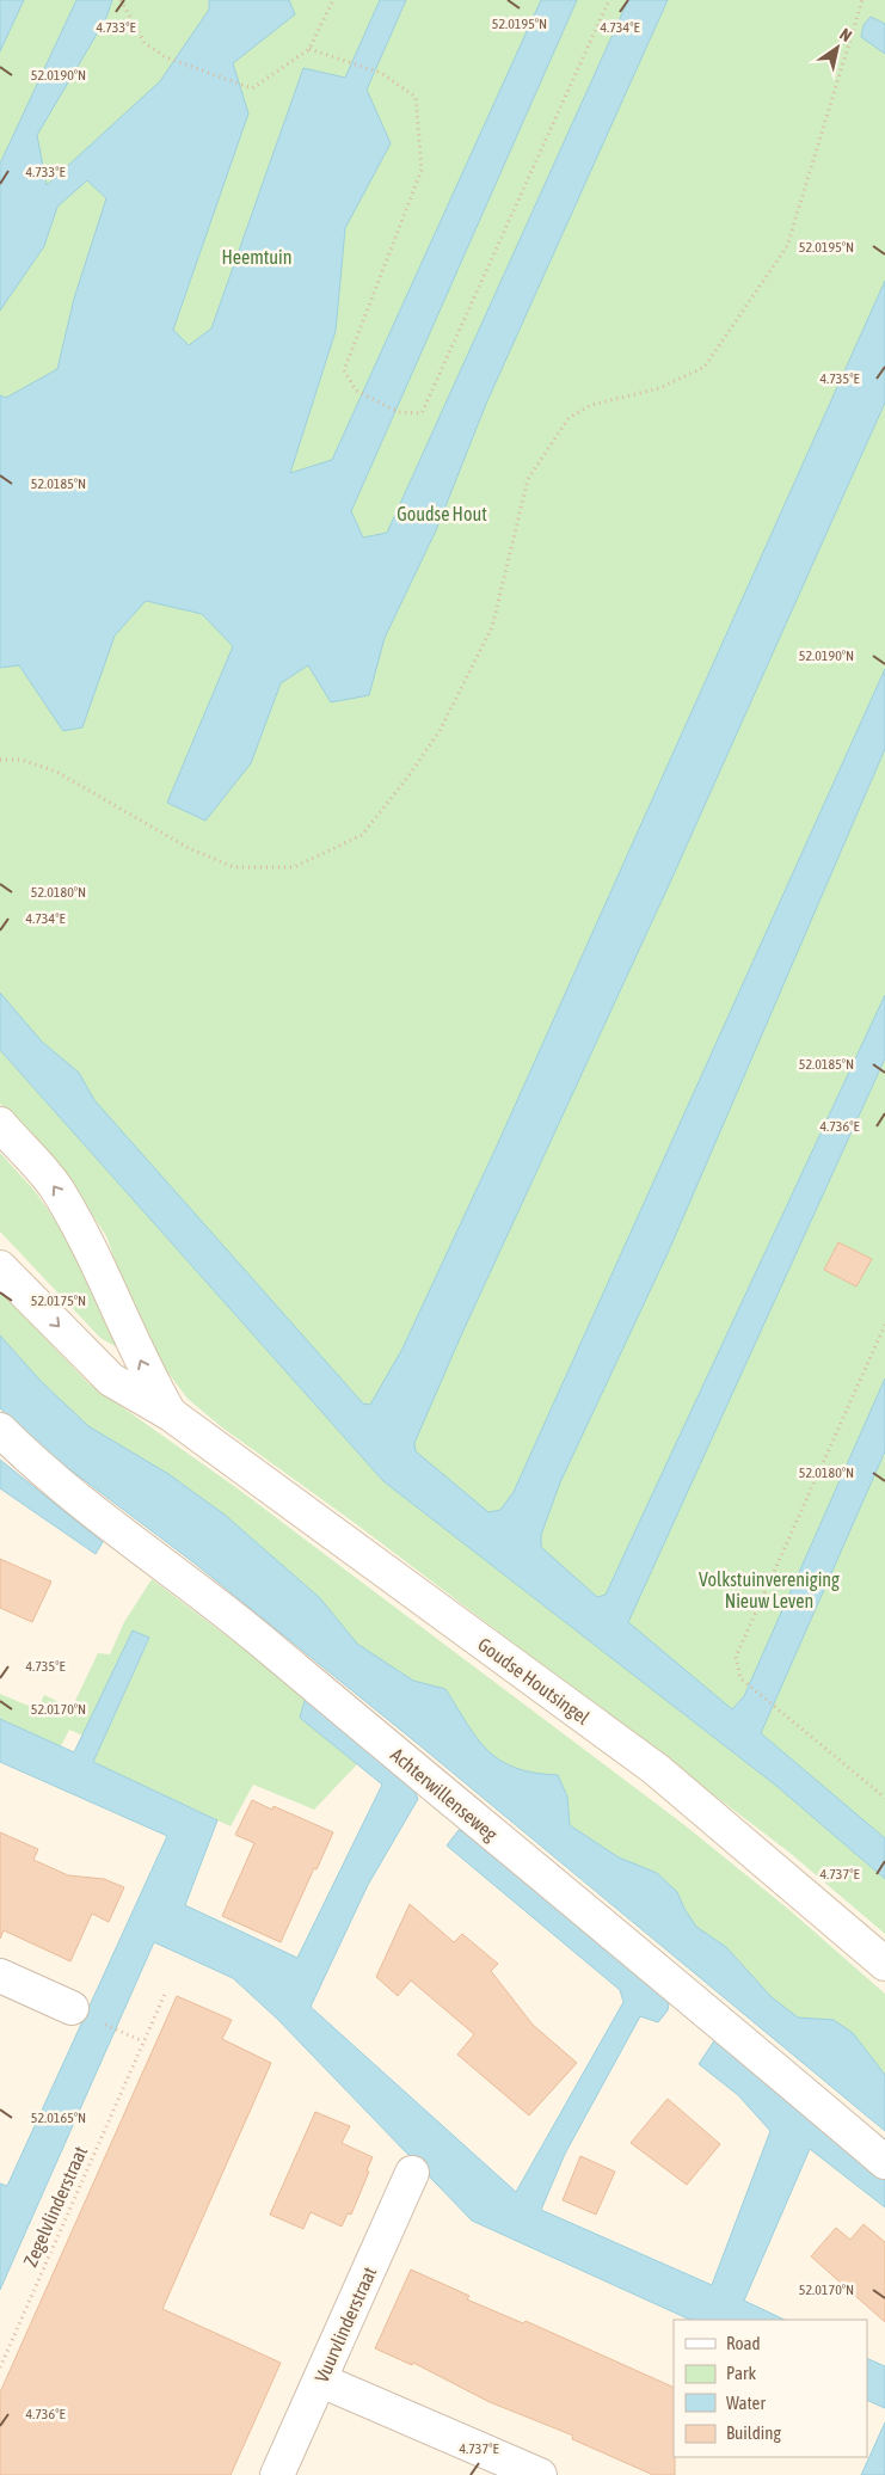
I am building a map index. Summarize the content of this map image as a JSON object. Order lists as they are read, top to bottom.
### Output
{
  "streets": {
    "street": ["Goudse Houtsingel", "Achterwillenseweg", "Vuurvlinderstraat"],
    "path": ["Zegelvlinderstraat"]
  },
  "parks": ["Heemtuin", "Goudse Hout", "Volkstuinvereniging Nieuw Leven"],
  "legend": [
    "Road",
    "Park",
    "Water",
    "Building"
  ],
  "north": "top right",
  "coordinates": [
    "52.0195°N",
    "4.733°E",
    "4.734°E",
    "52.0190°N",
    "4.735°E",
    "52.0185°N",
    "52.0180°N",
    "4.736°E",
    "52.0175°N",
    "52.0170°N",
    "4.737°E",
    "52.0165°N"
  ]
}
